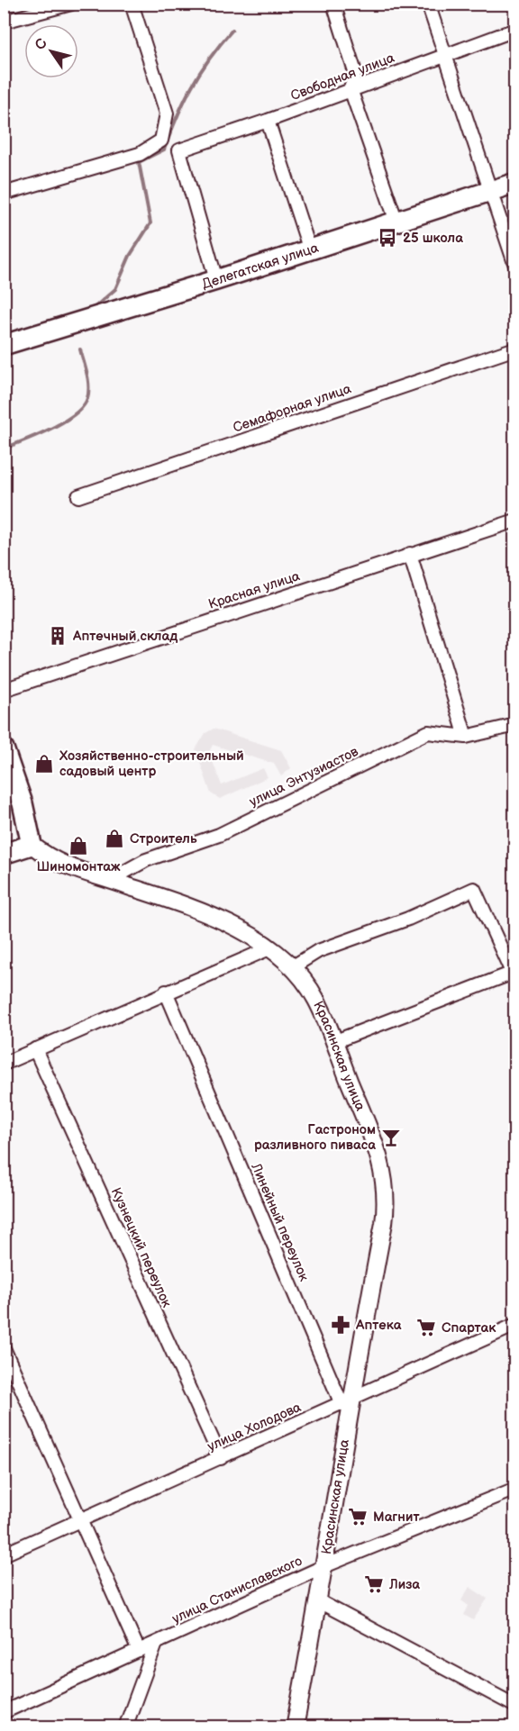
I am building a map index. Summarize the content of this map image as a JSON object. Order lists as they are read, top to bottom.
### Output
{
  "streets": {
    "main road": ["Делегатская улица", "Красинская улица"],
    "street": [
      "Свободная улица",
      "Семафорная улица",
      "Красная улица",
      "улица Энтузиастов",
      "Линейный переулок",
      "Кузнецкий переулок",
      "улица Холодова",
      "улица Станиславского"
    ]
  },
  "crossings": [
    ["Свободная улица", "Делегатская улица"],
    ["улица Энтузиастов", "Красинская улица"],
    ["Красинская улица", "Линейный переулок"],
    ["Красинская улица", "улица Холодова"],
    ["Красинская улица", "улица Станиславского"],
    ["Линейный переулок", "улица Холодова"],
    ["Кузнецкий переулок", "улица Холодова"]
  ],
  "places": {
    "bus stop": ["25 школа"],
    "building": ["Аптечный склад"],
    "shop": ["Хозяйственно-строительный садовый центр", "Строитель", "Шиномонтаж"],
    "bar": ["Гастроном разливного пиваса"],
    "pharmacy": ["Аптека"],
    "supermarket": ["Спартак", "Магнит", "Лиза"]
  },
  "north": "top left"
}
